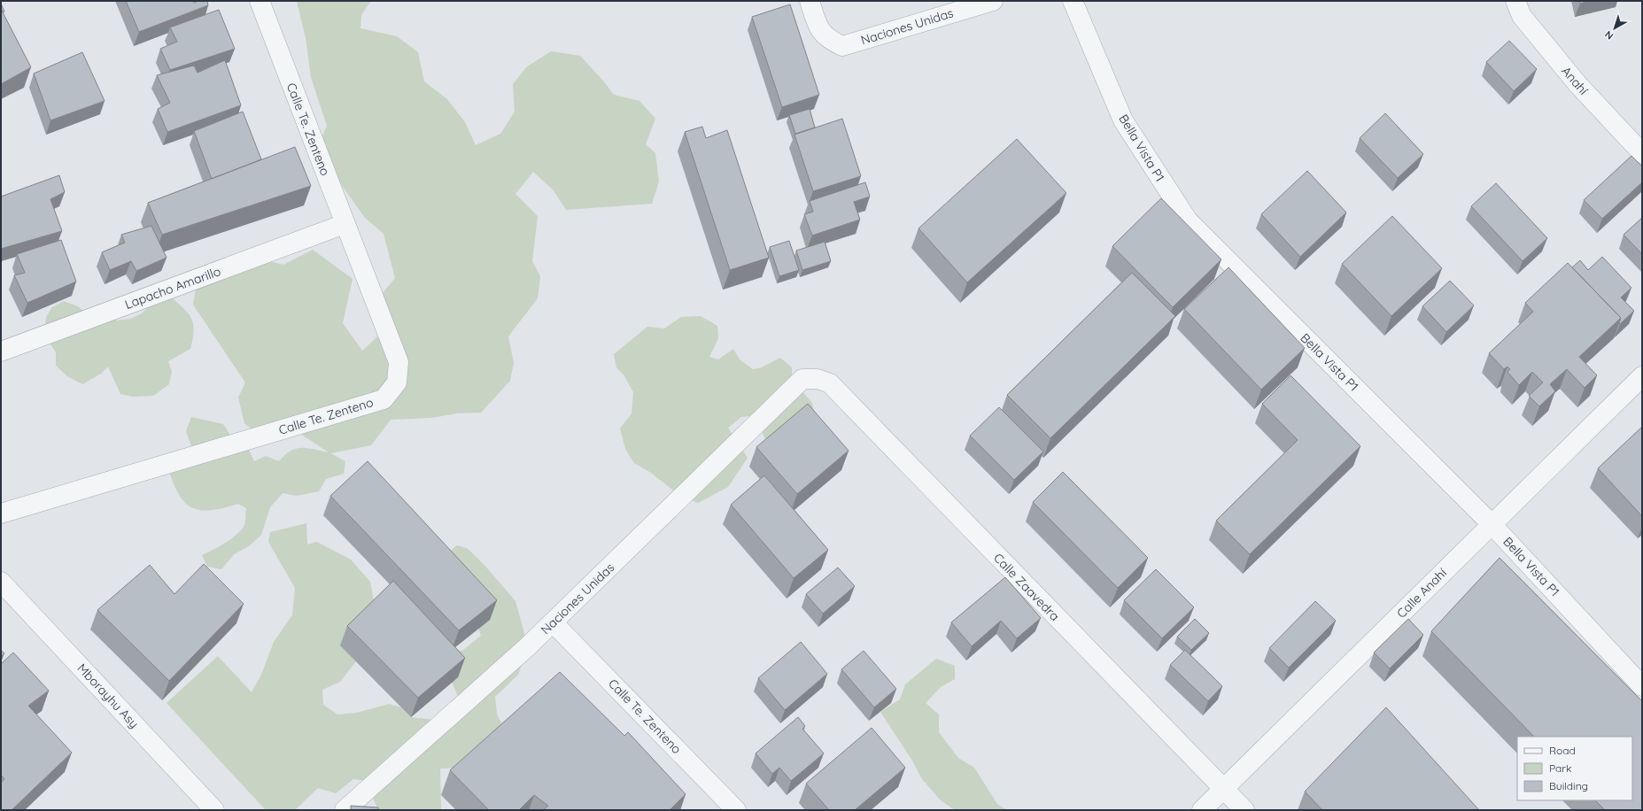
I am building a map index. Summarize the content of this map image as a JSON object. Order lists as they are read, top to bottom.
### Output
{
  "streets": {
    "street": [
      "Naciones Unidas",
      "Anahí",
      "Calle Te. Zenteno",
      "Bella Vista P1",
      "Lapacho Amarillo",
      "Calle Zaavedra",
      "Calle Anahí",
      "Mborayhu Asy"
    ]
  },
  "crossings": [
    ["Naciones Unidas", "Calle Te. Zenteno"],
    ["Naciones Unidas", "Calle Zaavedra"],
    ["Calle Te. Zenteno", "Lapacho Amarillo"],
    ["Bella Vista P1", "Calle Anahí"],
    ["Calle Zaavedra", "Calle Anahí"]
  ],
  "legend": ["Road", "Park", "Building"],
  "north": "bottom left"
}
